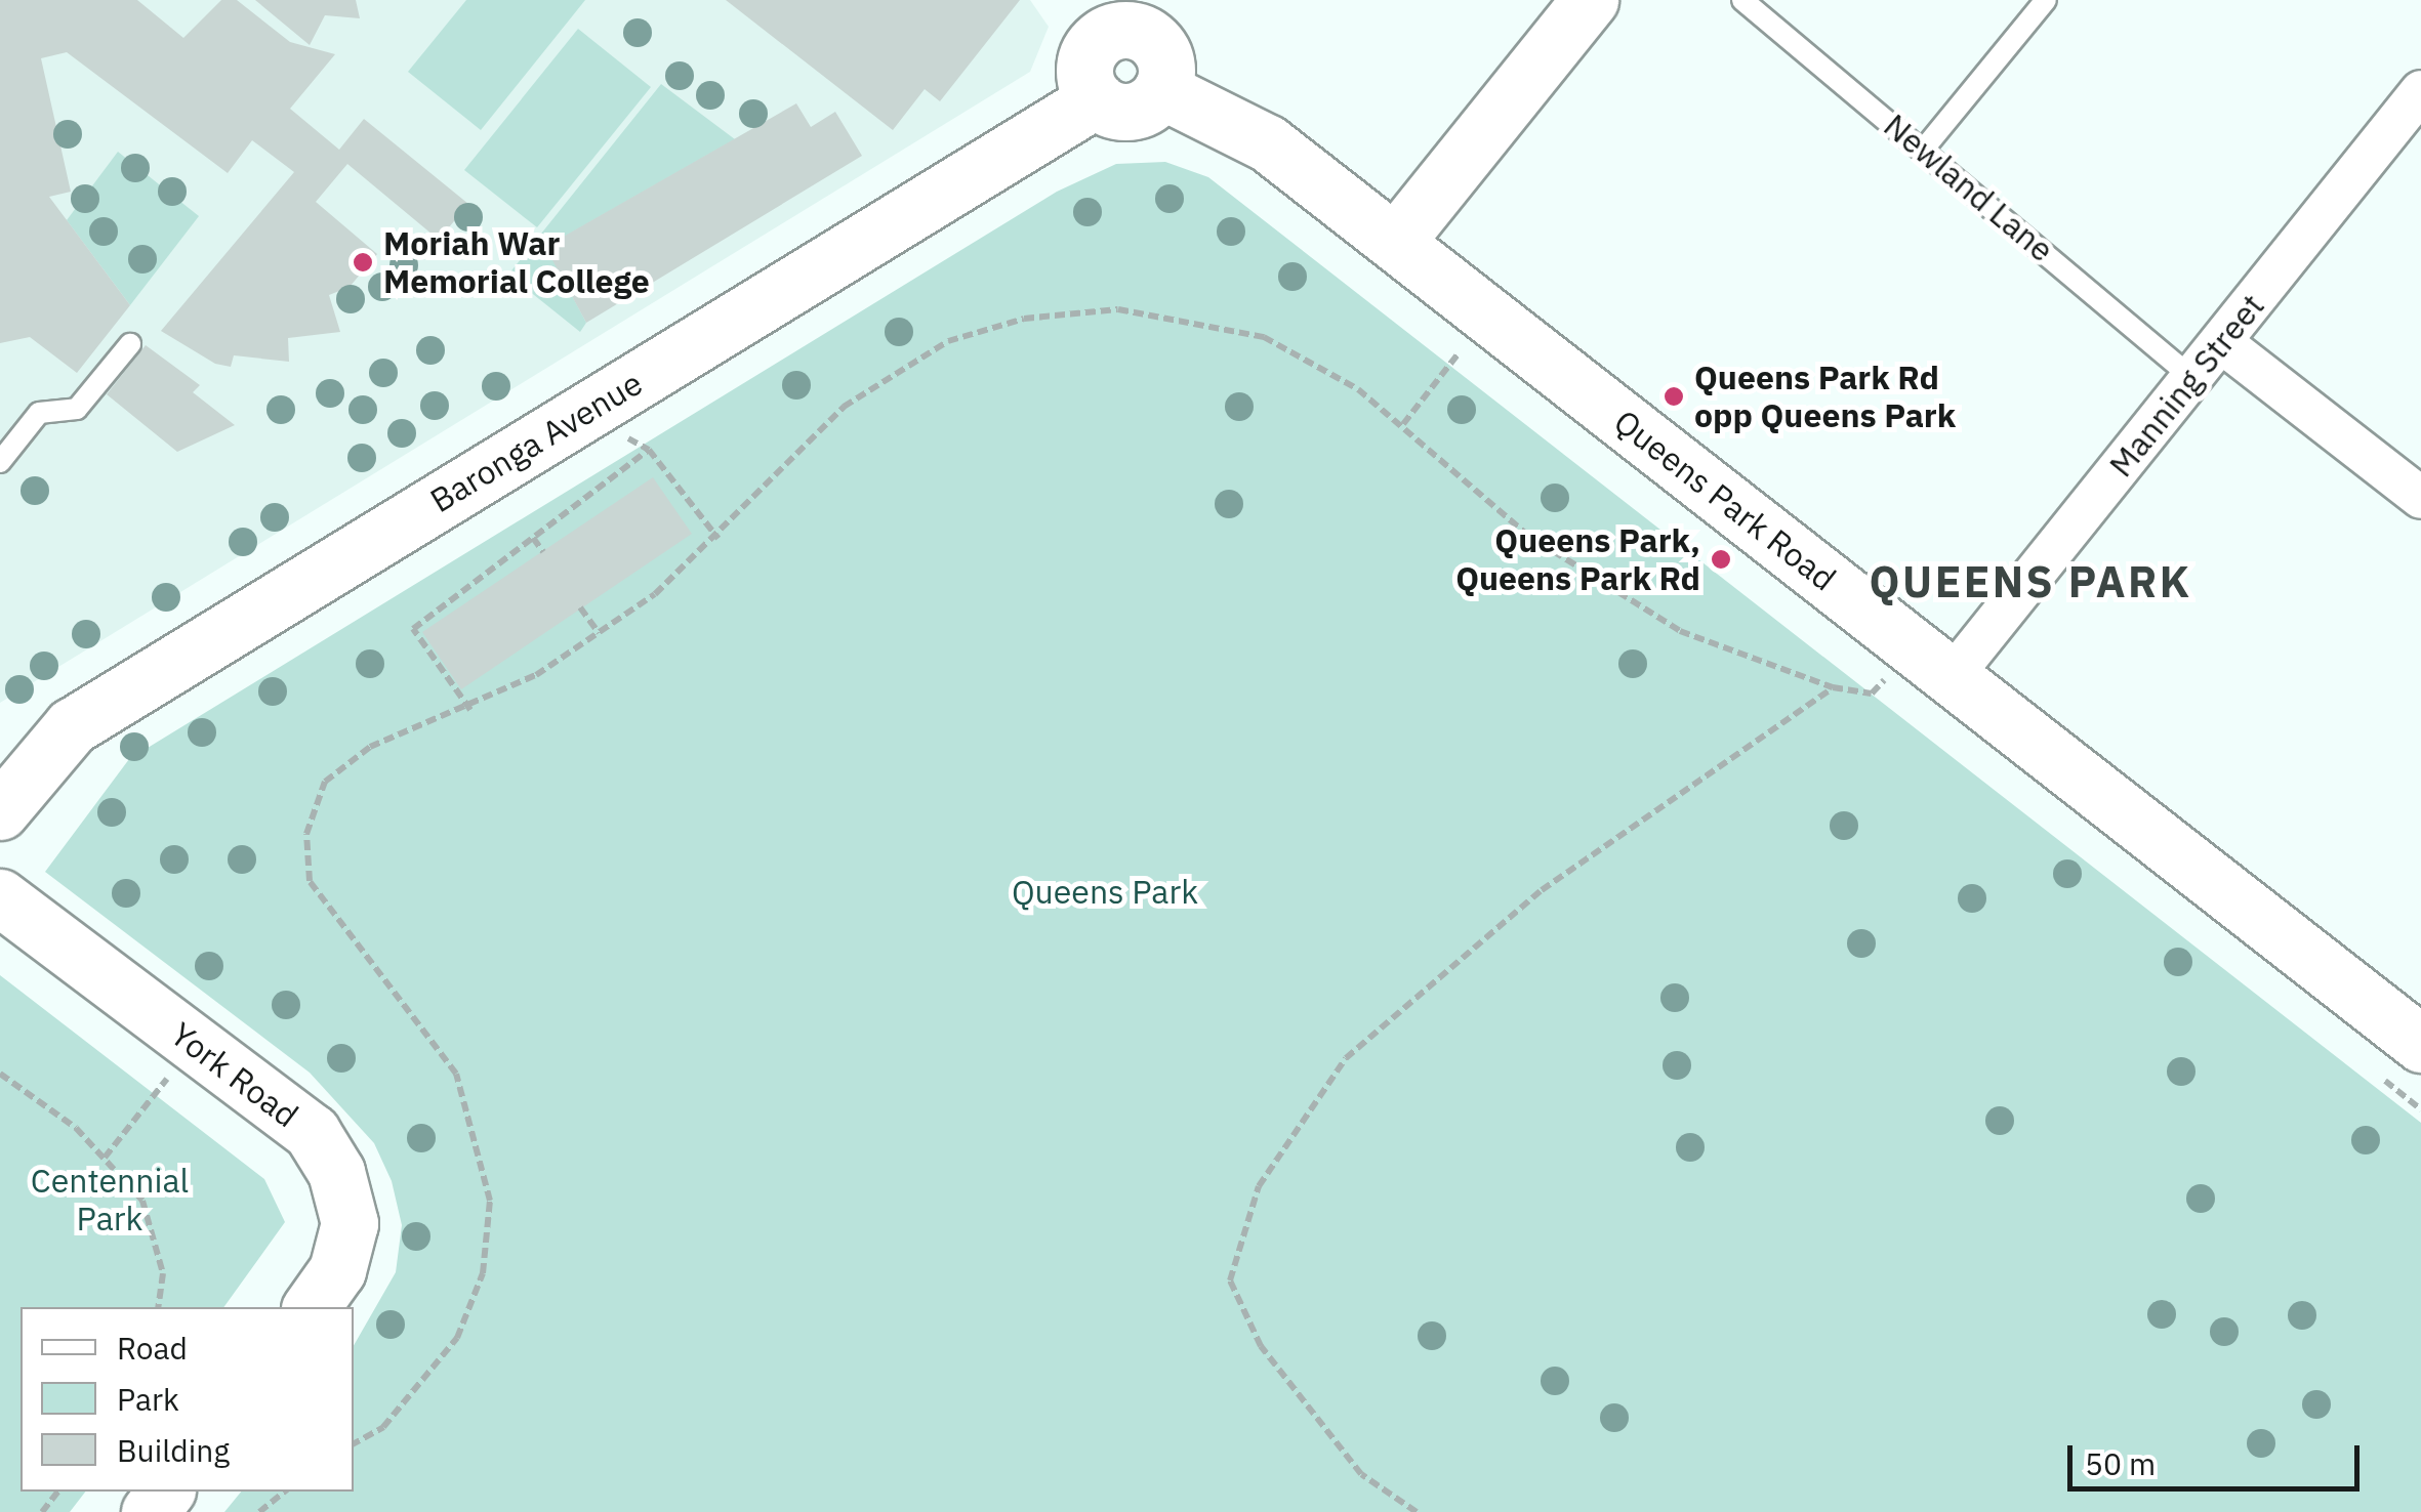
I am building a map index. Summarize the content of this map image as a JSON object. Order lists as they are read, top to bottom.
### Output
{
  "streets": {
    "street": [
      "Manning Street",
      "Baronga Avenue",
      "Queens Park Road",
      "York Road"
    ],
    "lane": ["Newland Lane"]
  },
  "crossings": [
    ["Newland Lane", "Manning Street"],
    ["Manning Street", "Queens Park Road"],
    ["Baronga Avenue", "Queens Park Road"]
  ],
  "districts": ["QUEENS PARK"],
  "parks": ["Queens Park", "Centennial Park"],
  "places": ["Moriah War Memorial College", "Queens Park Rd opp Queens Park", "Queens Park, Queens Park Rd"],
  "legend": ["Road", "Park", "Building"],
  "scale_bar": "50 m"
}
